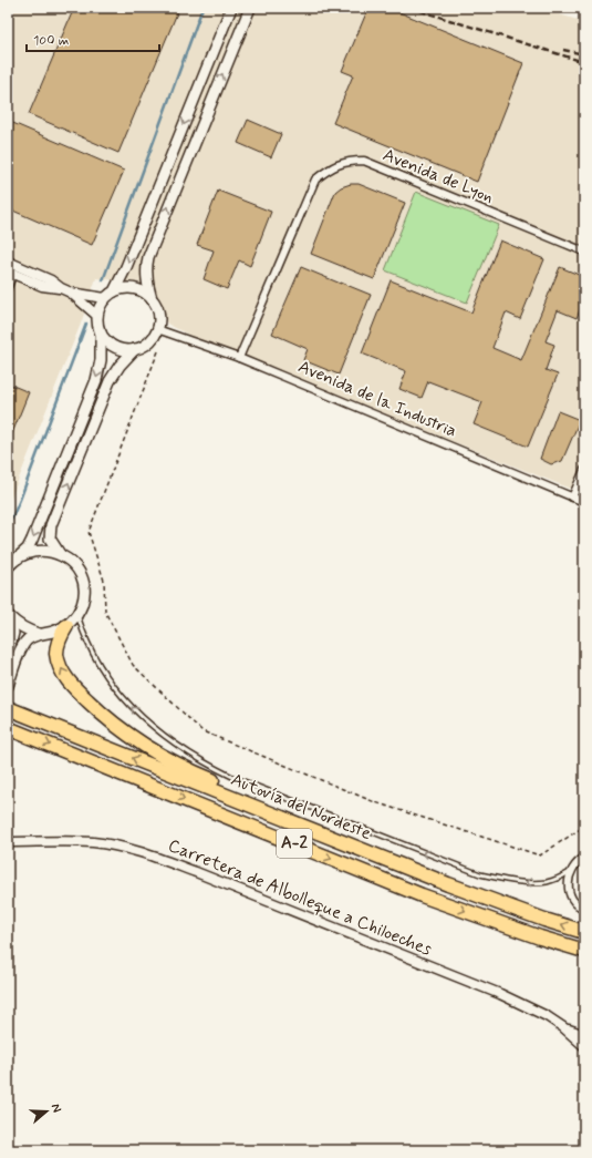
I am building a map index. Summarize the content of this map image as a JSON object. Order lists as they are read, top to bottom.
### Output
{
  "streets": {
    "highway": ["Autovía del Nordeste", "A-2"],
    "street": ["Avenida de Lyon", "Avenida de la Industria", "Carretera de Albolleque a Chiloeches"]
  },
  "crossings": [
    ["Avenida de Lyon", "Avenida de la Industria"]
  ],
  "scale_bar": "100 m",
  "north": "right"
}
